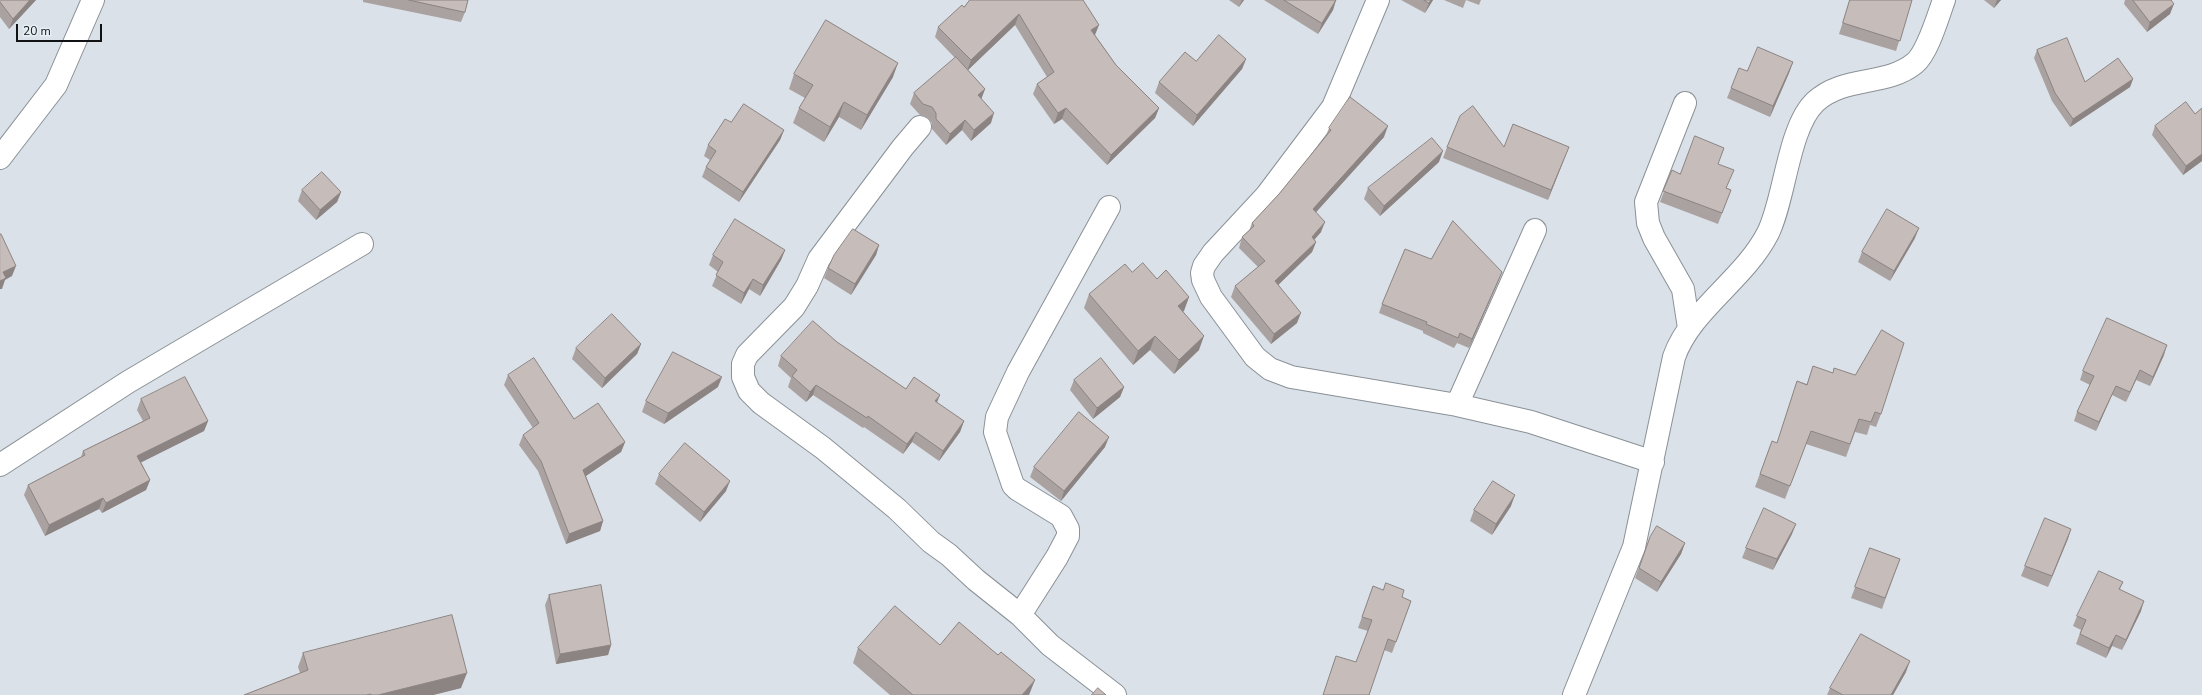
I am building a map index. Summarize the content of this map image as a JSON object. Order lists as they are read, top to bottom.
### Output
{
  "scale_bar": "20 m"
}
